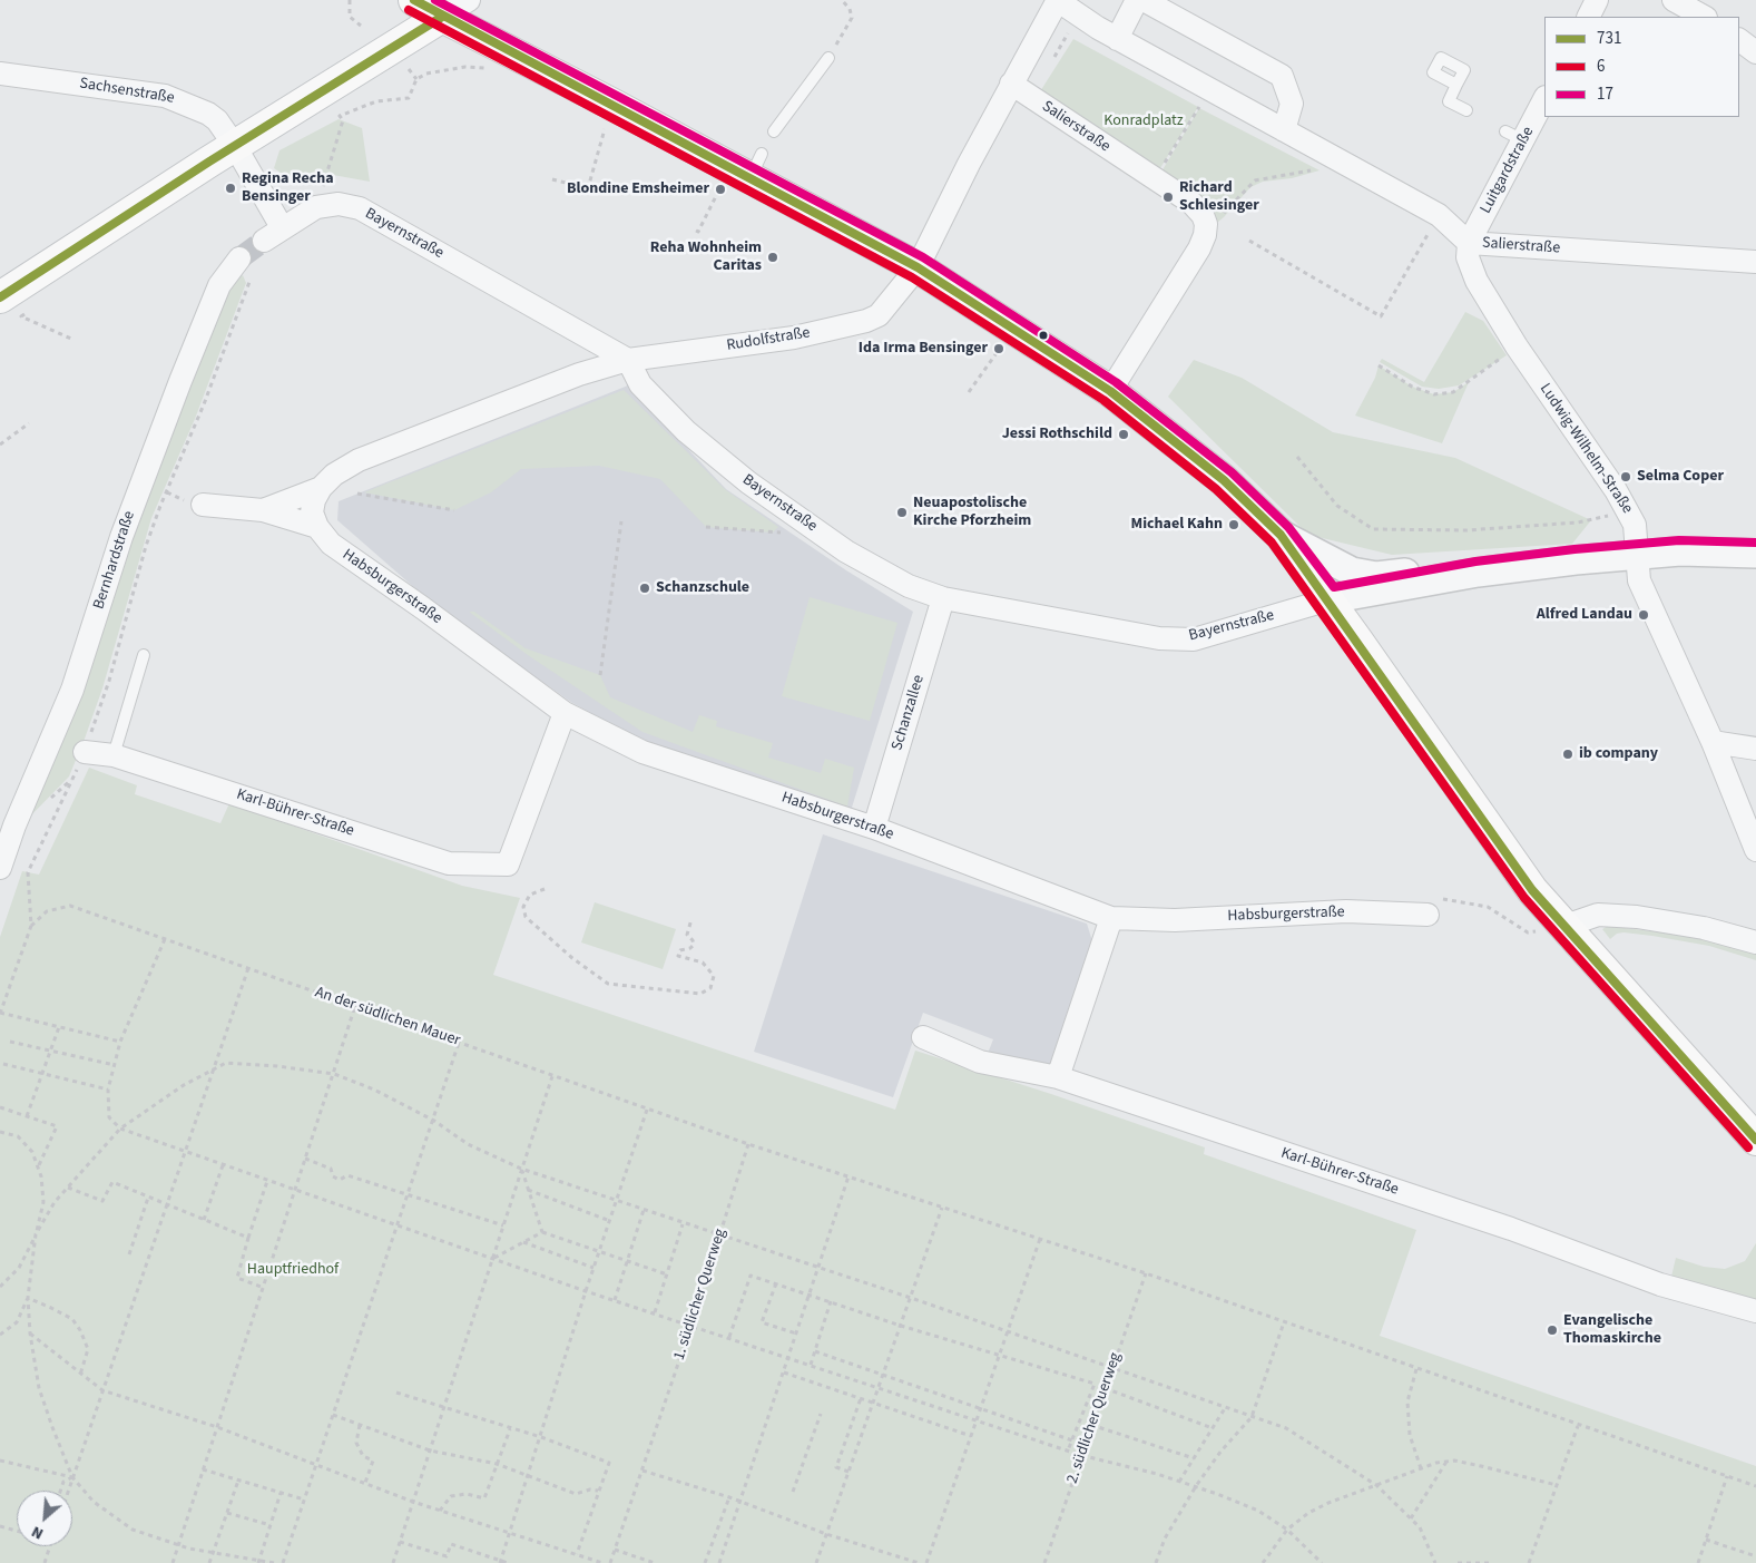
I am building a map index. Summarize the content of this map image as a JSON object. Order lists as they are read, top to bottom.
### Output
{
  "streets": {
    "street": [
      "Sachsenstraße",
      "Salierstraße",
      "Luitgardstraße",
      "Bayernstraße",
      "Rudolfstraße",
      "Ludwig-Wilhelm-Straße",
      "Bernhardstraße",
      "Habsburgerstraße",
      "Schanzallee",
      "Karl-Bührer-Straße"
    ],
    "path": ["An der südlichen Mauer", "1. südlicher Querweg", "2. südlicher Querweg"]
  },
  "crossings": [
    ["Salierstraße", "Luitgardstraße"],
    ["Salierstraße", "Rudolfstraße"],
    ["Salierstraße", "Ludwig-Wilhelm-Straße"],
    ["Luitgardstraße", "Ludwig-Wilhelm-Straße"],
    ["Bayernstraße", "Rudolfstraße"],
    ["Bayernstraße", "Ludwig-Wilhelm-Straße"],
    ["Bayernstraße", "Schanzallee"],
    ["Habsburgerstraße", "Schanzallee"],
    ["Habsburgerstraße", "Karl-Bührer-Straße"],
    ["An der südlichen Mauer", "1. südlicher Querweg"],
    ["An der südlichen Mauer", "2. südlicher Querweg"]
  ],
  "parks": ["Konradplatz", "Hauptfriedhof"],
  "places": [
    "Regina Recha Bensinger",
    "Blondine Emsheimer",
    "Richard Schlesinger",
    "Reha Wohnheim Caritas",
    "Ida Irma Bensinger",
    "Jessi Rothschild",
    "Selma Coper",
    "Neuapostolische Kirche Pforzheim",
    "Michael Kahn",
    "Schanzschule",
    "Alfred Landau",
    "ib company",
    "Evangelische Thomaskirche"
  ],
  "lines": ["transit line 731", "transit line 17", "transit line 6"],
  "legend": ["731", "6", "17"],
  "north": "bottom left"
}
